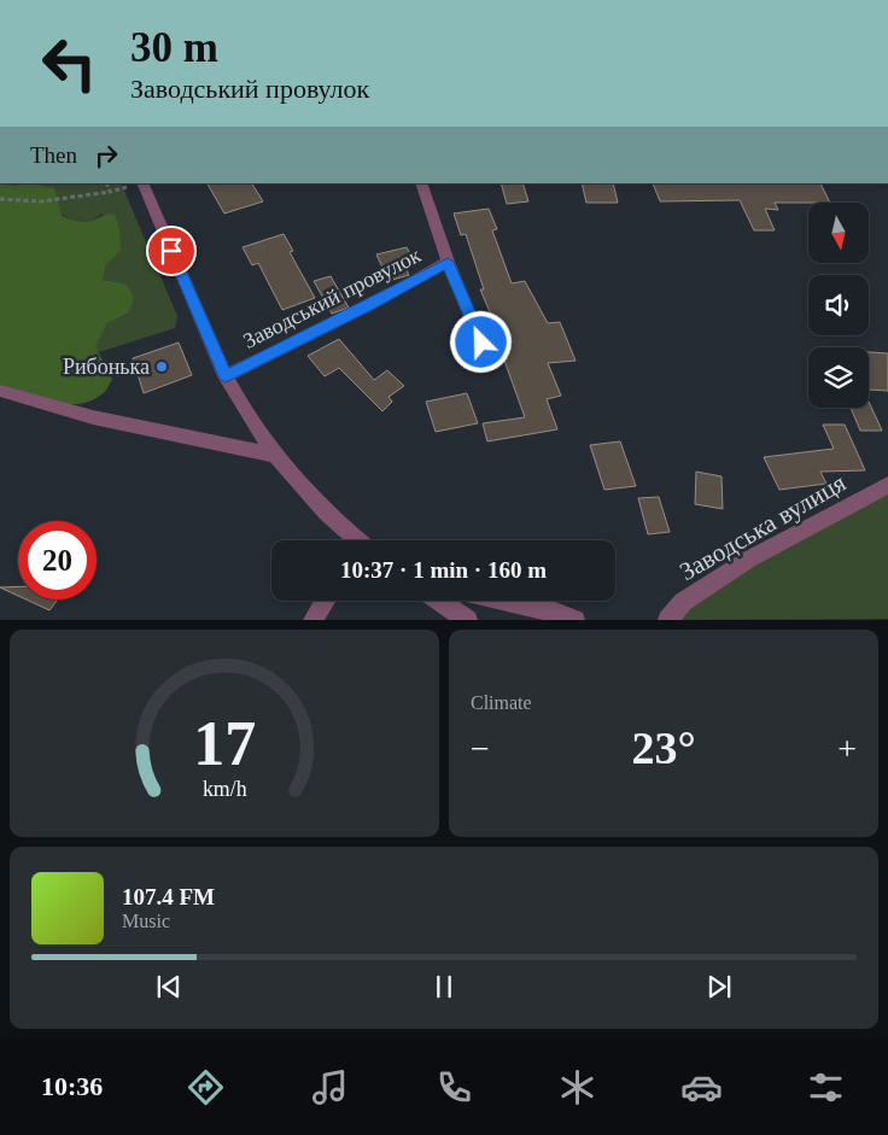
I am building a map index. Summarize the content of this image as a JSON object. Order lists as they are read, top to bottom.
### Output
{
  "streets": {
    "street": ["Заводський провулок", "Заводська вулиця"]
  },
  "places": ["Рибонька"],
  "north": "bottom",
  "page": {
    "turn": ["30 m", "Заводський провулок"],
    "then": "Then",
    "limit": "20",
    "trip": "10:37 · 1 min · 160 m",
    "tile": "Climate",
    "heat": ["−", "23°", "+"],
    "song": ["107.4 FM", "Music"],
    "tabs": "10:36",
    "gauge": ["17", "km/h"]
  }
}
